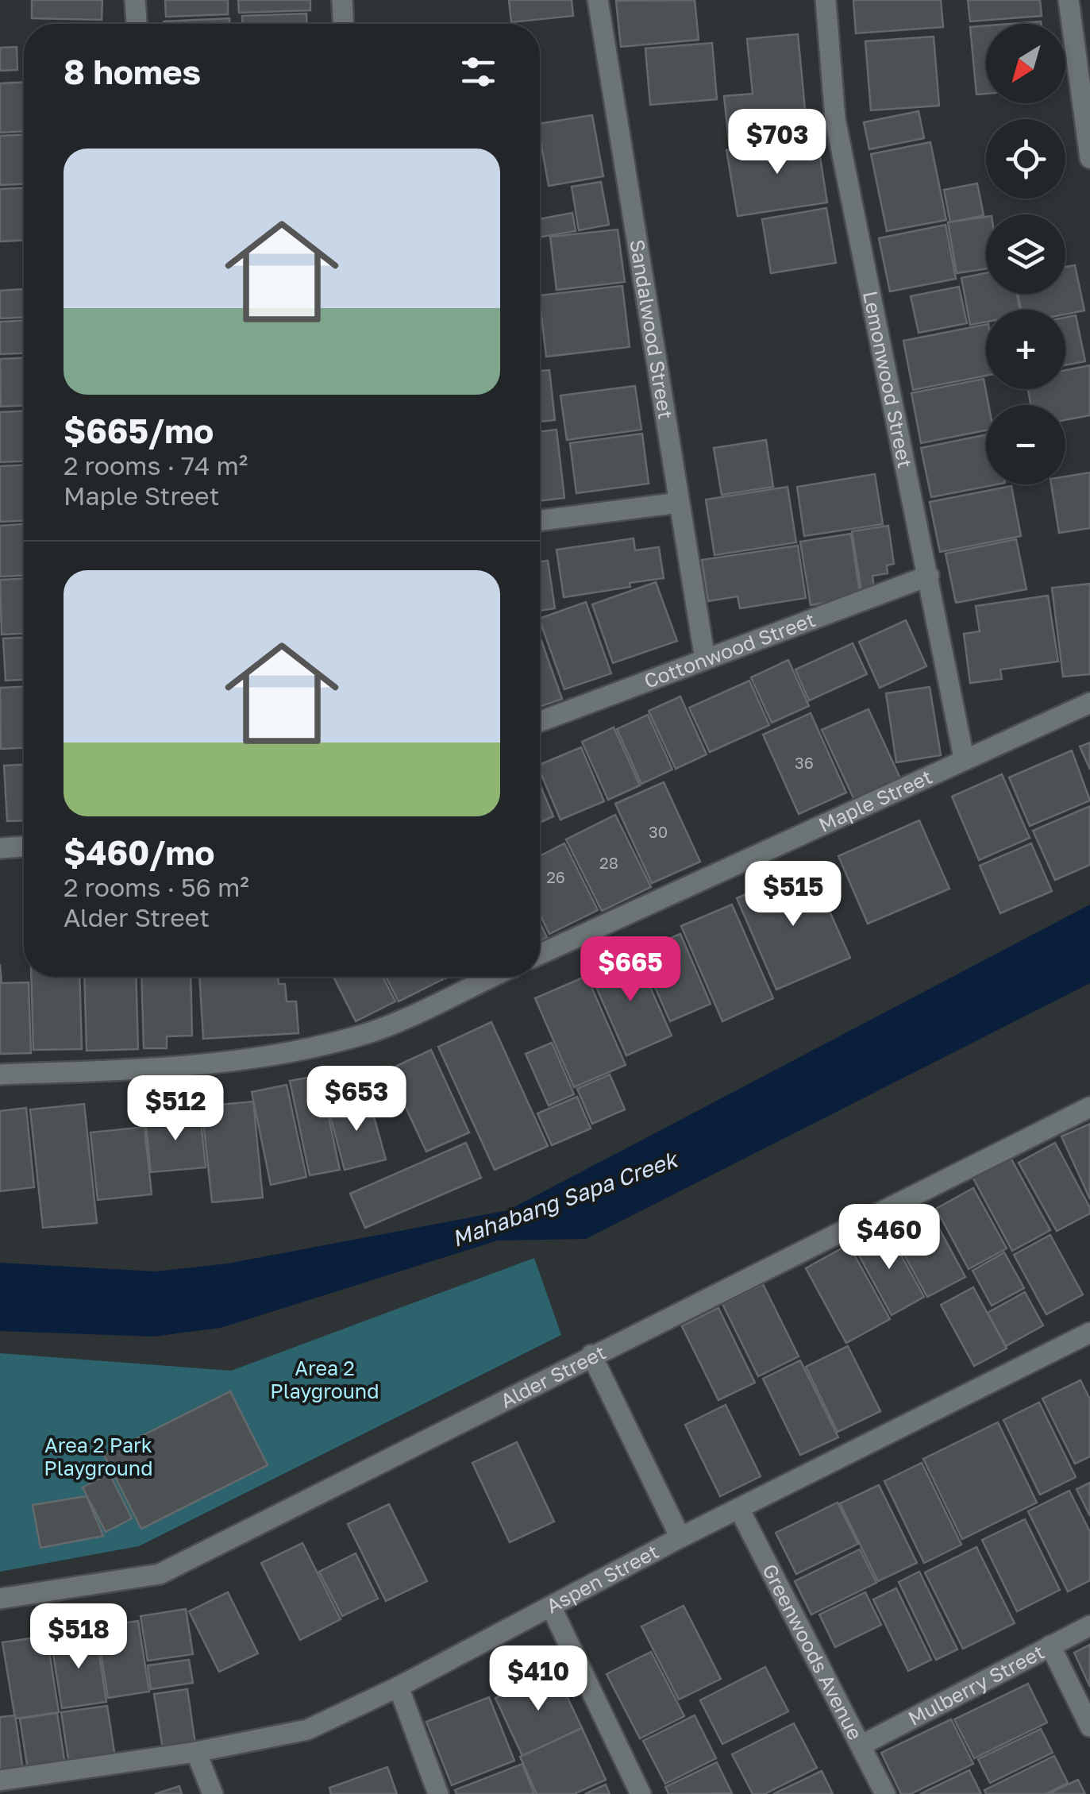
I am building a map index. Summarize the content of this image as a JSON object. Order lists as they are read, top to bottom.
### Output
{
  "streets": {
    "street": [
      "Sandalwood Street",
      "Lemonwood Street",
      "Cottonwood Street",
      "Maple Street",
      "Alder Street",
      "Aspen Street",
      "Greenwoods Avenue",
      "Mulberry Street"
    ]
  },
  "crossings": [
    ["Sandalwood Street", "Cottonwood Street"],
    ["Lemonwood Street", "Cottonwood Street"],
    ["Lemonwood Street", "Maple Street"],
    ["Aspen Street", "Greenwoods Avenue"],
    ["Greenwoods Avenue", "Mulberry Street"]
  ],
  "water": ["Mahabang Sapa Creek"],
  "parks": ["Area 2 Playground", "Area 2 Park Playground"],
  "house_numbers": [
    "36",
    "30",
    "28",
    "26"
  ],
  "north": "bottom left",
  "page": {
    "map_buttons": ["+", "−"],
    "heading": "8 homes",
    "price": [
      "$703",
      "$515",
      "$665",
      "$653",
      "$512",
      "$460",
      "$518",
      "$410"
    ],
    "list": [
      {
        "name": "$665/mo",
        "note": "2 rooms · 74 m² · Maple Street"
      },
      {
        "name": "$460/mo",
        "note": "2 rooms · 56 m² · Alder Street"
      }
    ]
  }
}
